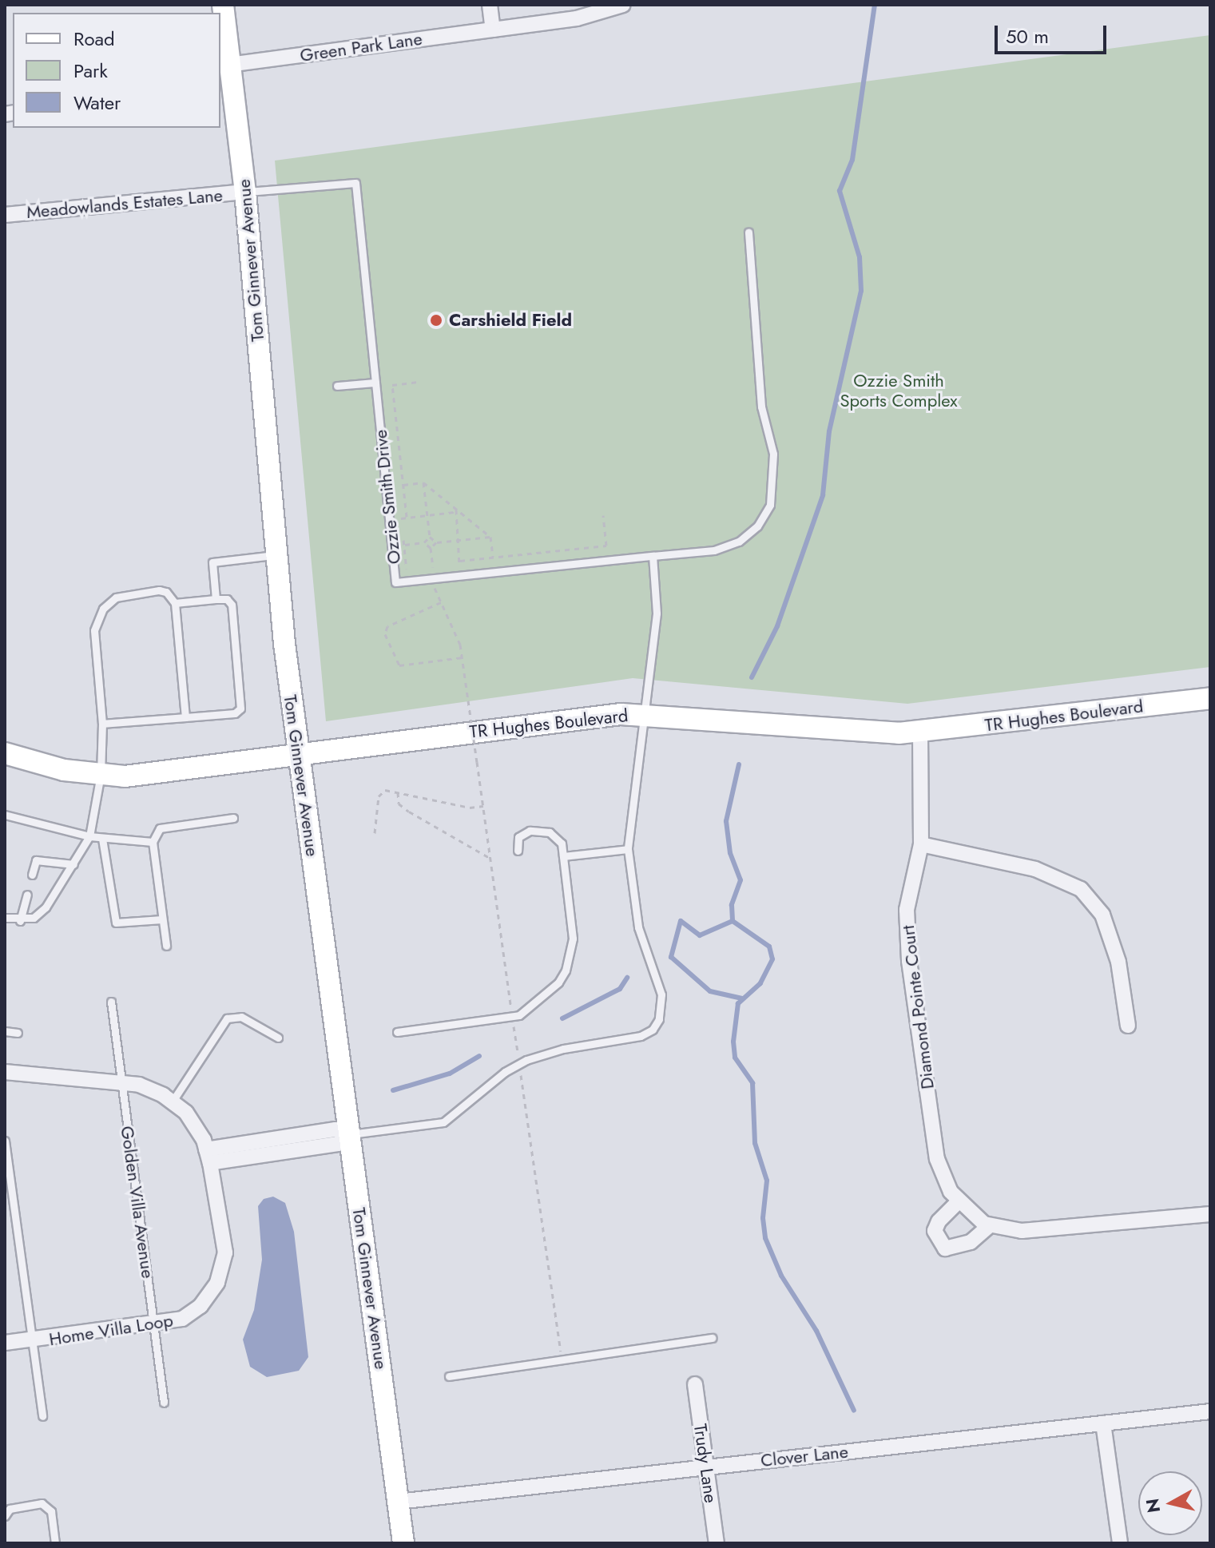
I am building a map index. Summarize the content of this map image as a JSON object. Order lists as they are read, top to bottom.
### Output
{
  "streets": {
    "main road": ["Tom Ginnever Avenue", "TR Hughes Boulevard"],
    "street": [
      "Green Park Lane",
      "Meadowlands Estates Lane",
      "Diamond Pointe Court",
      "Home Villa Loop",
      "Clover Lane",
      "Trudy Lane"
    ],
    "lane": ["Ozzie Smith Drive", "Golden Villa Avenue"]
  },
  "crossings": [
    ["Green Park Lane", "Tom Ginnever Avenue"],
    ["Meadowlands Estates Lane", "Tom Ginnever Avenue"],
    ["Meadowlands Estates Lane", "Ozzie Smith Drive"],
    ["Tom Ginnever Avenue", "Ozzie Smith Drive"],
    ["Tom Ginnever Avenue", "TR Hughes Boulevard"],
    ["Tom Ginnever Avenue", "Clover Lane"],
    ["TR Hughes Boulevard", "Diamond Pointe Court"],
    ["Golden Villa Avenue", "Home Villa Loop"],
    ["Clover Lane", "Trudy Lane"]
  ],
  "parks": ["Ozzie Smith Sports Complex"],
  "places": ["Carshield Field"],
  "legend": ["Road", "Park", "Water"],
  "scale_bar": "50 m",
  "north": "left"
}
